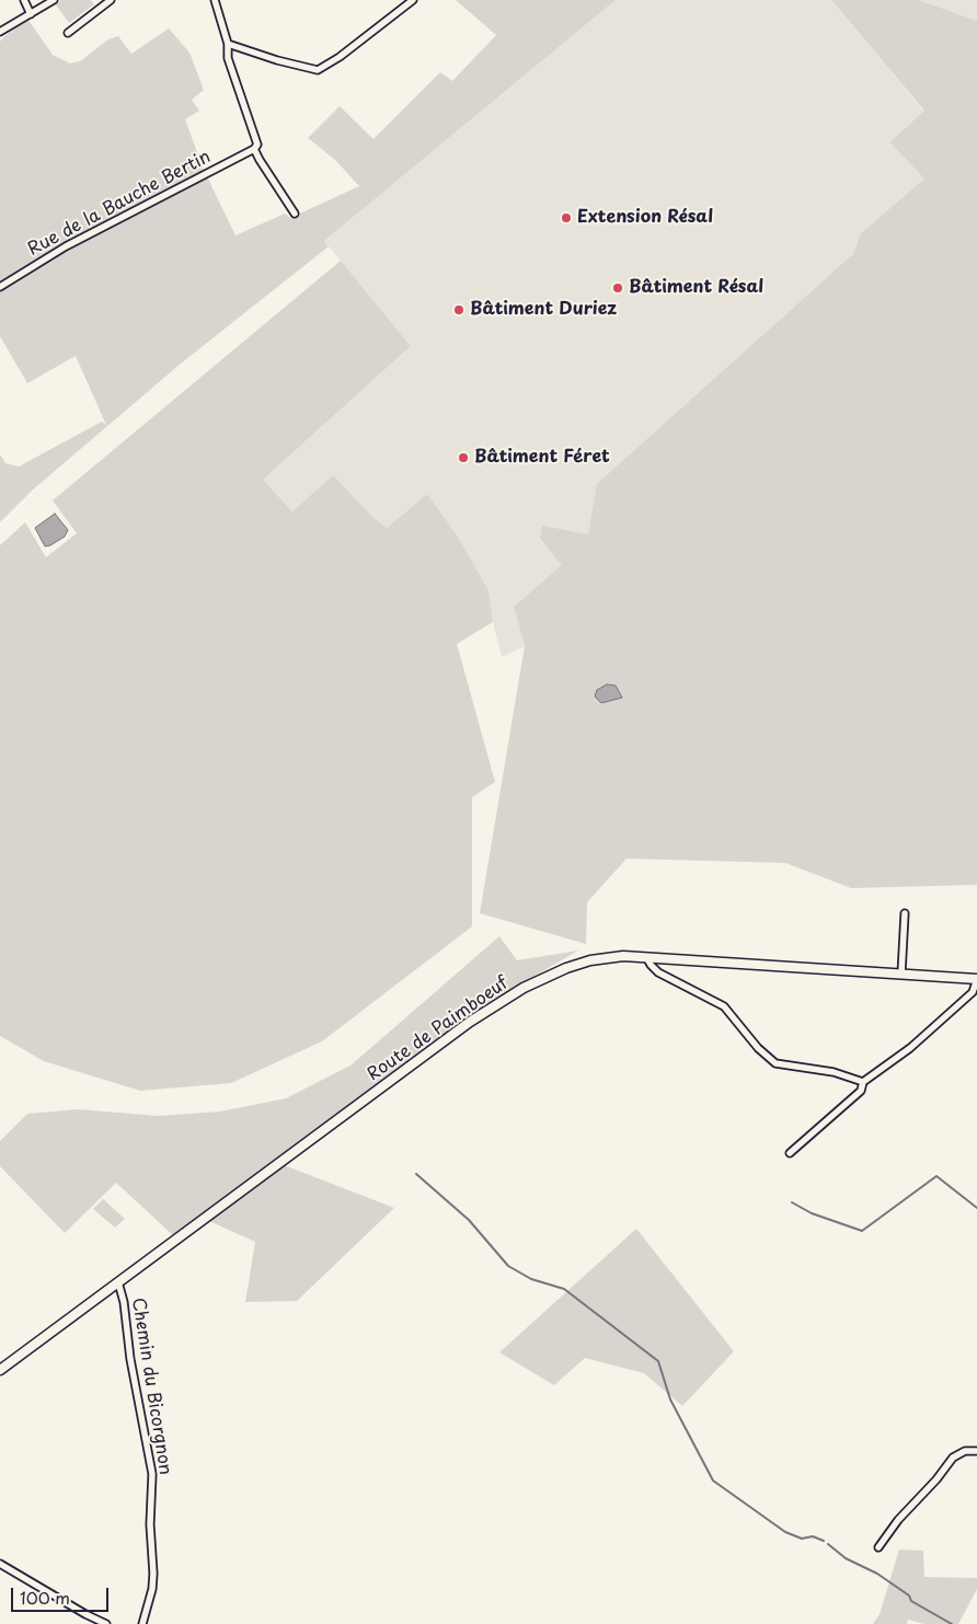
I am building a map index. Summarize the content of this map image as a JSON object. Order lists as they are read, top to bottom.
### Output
{
  "streets": {
    "street": ["Rue de la Bauche Bertin", "Route de Paimboeuf", "Chemin du Bicorgnon"]
  },
  "crossings": [
    ["Route de Paimboeuf", "Chemin du Bicorgnon"]
  ],
  "places": [
    "Extension Résal",
    "Bâtiment Résal",
    "Bâtiment Duriez",
    "Bâtiment Féret"
  ],
  "scale_bar": "100 m"
}
